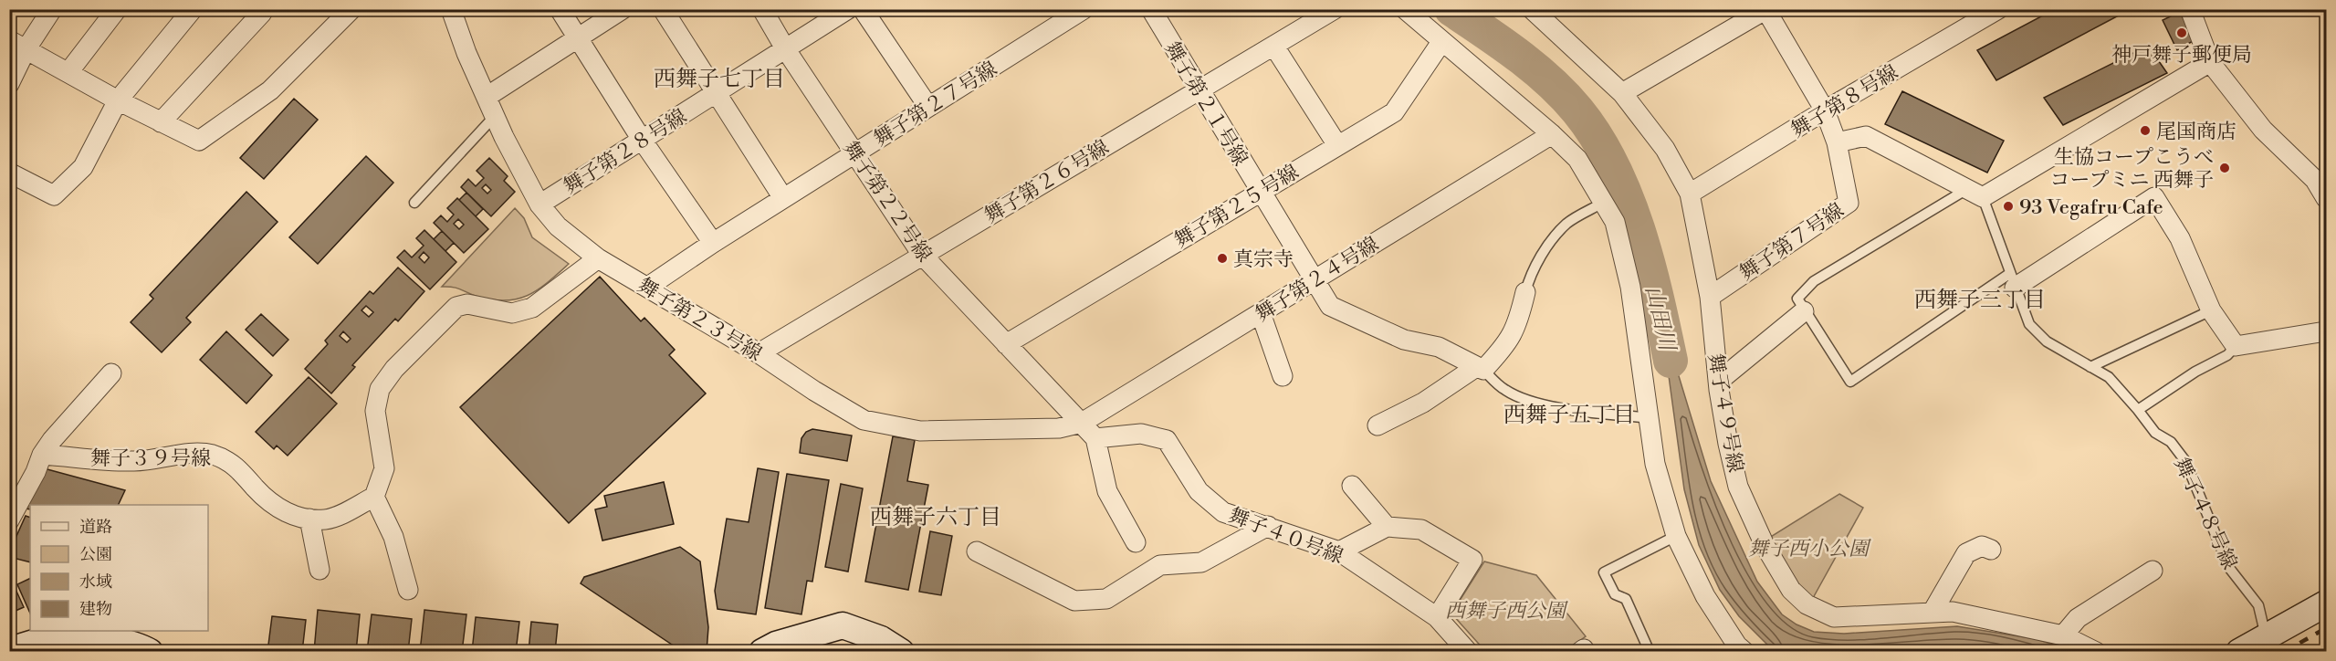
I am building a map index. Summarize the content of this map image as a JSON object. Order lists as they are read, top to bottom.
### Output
{
  "streets": {
    "street": [
      "舞子第８号線",
      "舞子第２７号線",
      "舞子第２１号線",
      "舞子第２８号線",
      "舞子第２６号線",
      "舞子第２２号線",
      "舞子第２５号線",
      "舞子第７号線",
      "舞子第２４号線",
      "舞子第２３号線",
      "舞子４９号線",
      "舞子３９号線",
      "舞子４０号線"
    ],
    "lane": ["舞子４８号線"]
  },
  "crossings": [
    ["舞子第８号線", "舞子第７号線"],
    ["舞子第８号線", "舞子４９号線"],
    ["舞子第２７号線", "舞子第２２号線"],
    ["舞子第２７号線", "舞子第２３号線"],
    ["舞子第２１号線", "舞子第２６号線"],
    ["舞子第２１号線", "舞子第２５号線"],
    ["舞子第２１号線", "舞子第２４号線"],
    ["舞子第２８号線", "舞子第２２号線"],
    ["舞子第２８号線", "舞子第２３号線"],
    ["舞子第２６号線", "舞子第２２号線"],
    ["舞子第２６号線", "舞子第２３号線"],
    ["舞子第２２号線", "舞子第２５号線"],
    ["舞子第２２号線", "舞子第２４号線"],
    ["舞子第２２号線", "舞子第２３号線"],
    ["舞子第７号線", "舞子４９号線"],
    ["舞子第２４号線", "舞子第２３号線"]
  ],
  "districts": [
    "西舞子七丁目",
    "西舞子三丁目",
    "西舞子五丁目",
    "西舞子六丁目"
  ],
  "water": ["山田川"],
  "parks": ["舞子西小公園", "西舞子西公園"],
  "places": [
    "神戸舞子郵便局",
    "尾国商店",
    "生協コープこうべ コープミニ 西舞子",
    "93 Vegafru Cafe",
    "真宗寺"
  ],
  "legend": [
    "道路",
    "公園",
    "水域",
    "建物"
  ]
}
